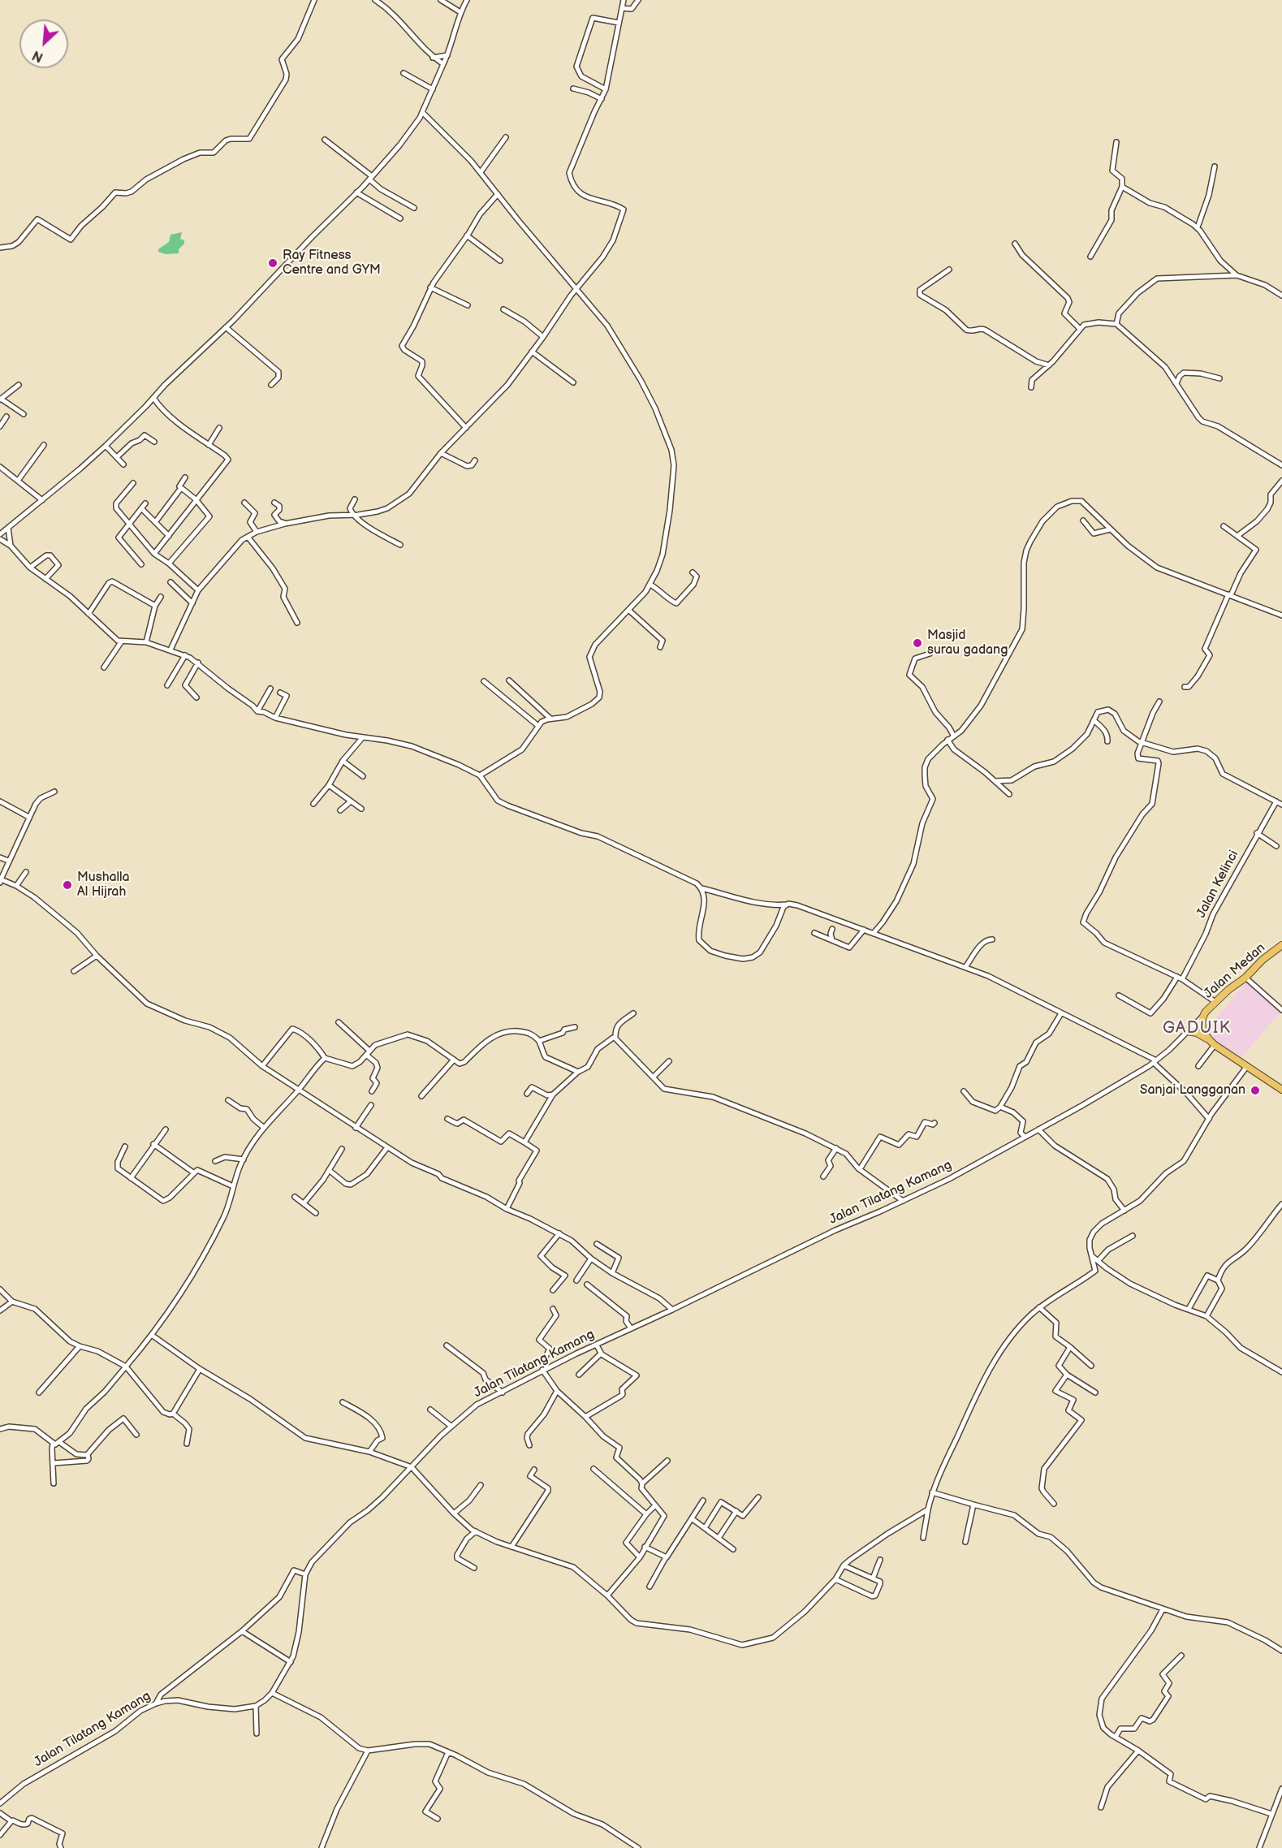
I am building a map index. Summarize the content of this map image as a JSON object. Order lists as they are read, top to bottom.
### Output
{
  "streets": {
    "highway": ["Jalan Medan"],
    "street": ["Jalan Kelinci", "Jalan Tilatang Kamang"]
  },
  "crossings": [
    ["Jalan Medan", "Jalan Tilatang Kamang"]
  ],
  "districts": ["GADUIK"],
  "places": [
    "Ray Fitness Centre and GYM",
    "Masjid surau gadang",
    "Mushalla Al Hijrah",
    "Sanjai Langganan"
  ],
  "north": "bottom left"
}
